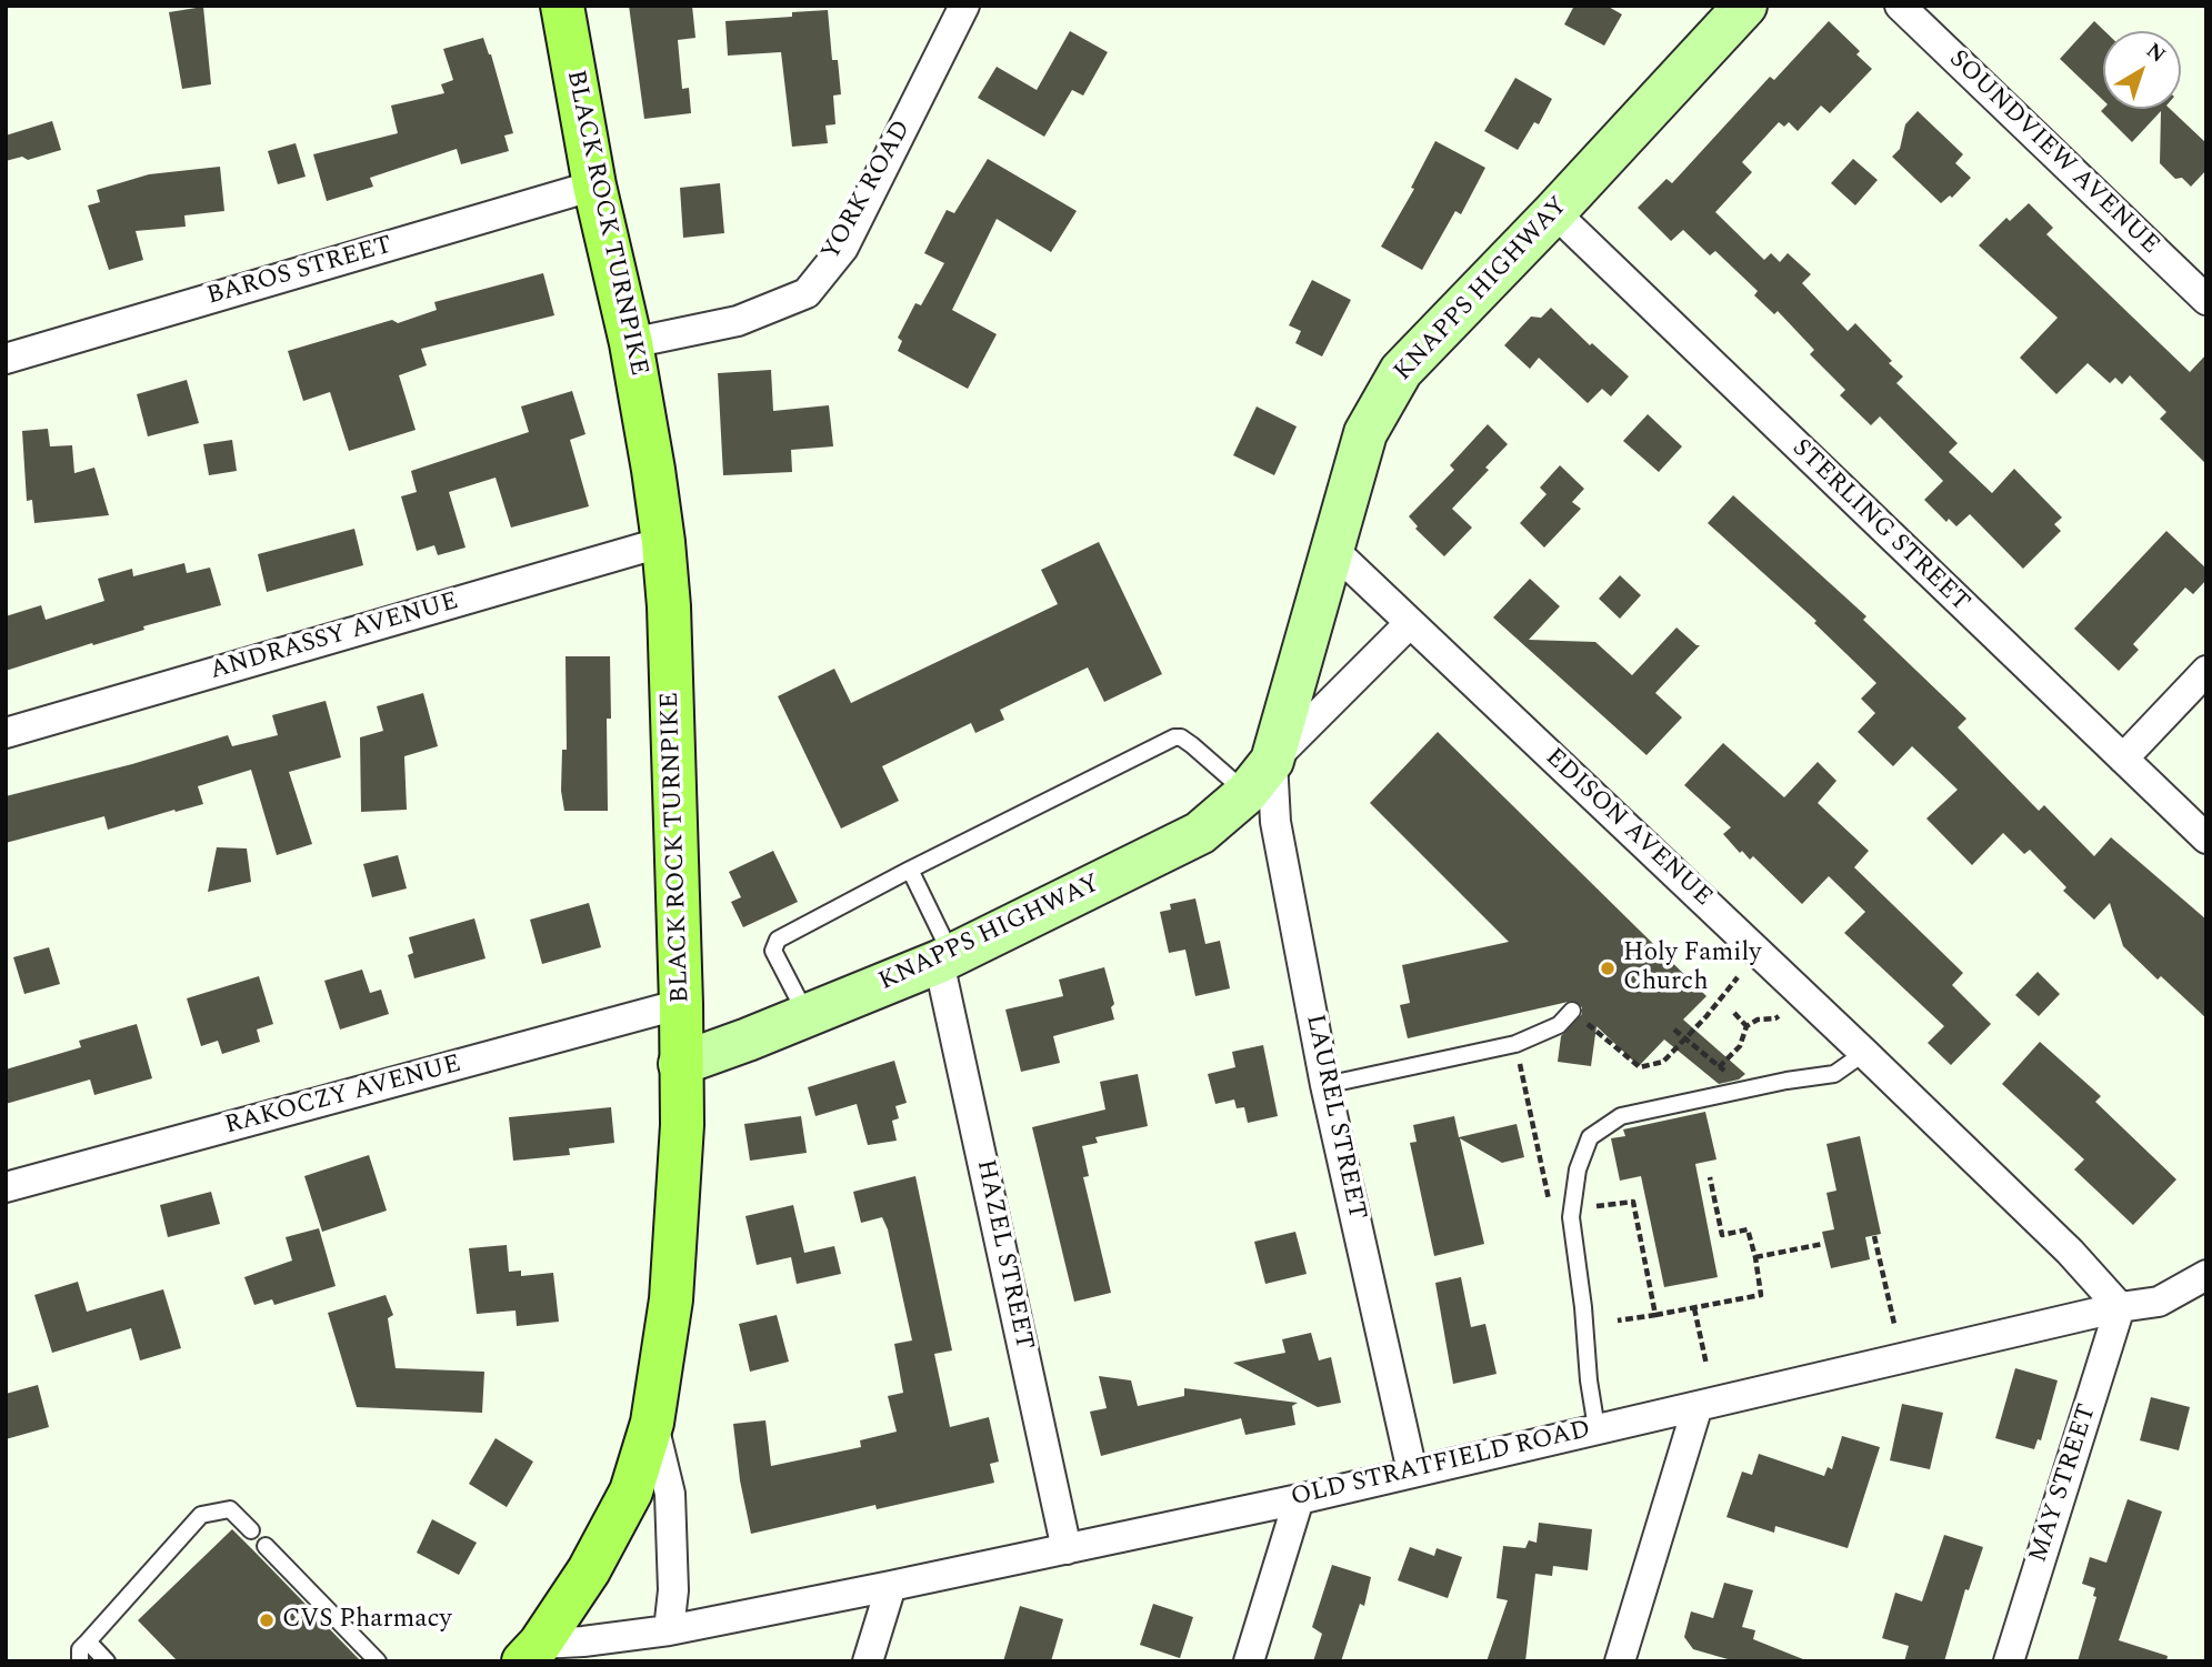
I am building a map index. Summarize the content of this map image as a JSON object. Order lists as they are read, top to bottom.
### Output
{
  "streets": {
    "main road": ["BLACK ROCK TURNPIKE"],
    "street": [
      "SOUNDVIEW AVENUE",
      "YORK ROAD",
      "BAROS STREET",
      "KNAPPS HIGHWAY",
      "STERLING STREET",
      "ANDRASSY AVENUE",
      "EDISON AVENUE",
      "RAKOCZY AVENUE",
      "LAUREL STREET",
      "HAZEL STREET",
      "OLD STRATFIELD ROAD",
      "MAY STREET"
    ]
  },
  "crossings": [
    ["YORK ROAD", "BLACK ROCK TURNPIKE"],
    ["BLACK ROCK TURNPIKE", "BAROS STREET"],
    ["BLACK ROCK TURNPIKE", "KNAPPS HIGHWAY"],
    ["BLACK ROCK TURNPIKE", "ANDRASSY AVENUE"],
    ["BLACK ROCK TURNPIKE", "RAKOCZY AVENUE"],
    ["BLACK ROCK TURNPIKE", "OLD STRATFIELD ROAD"],
    ["KNAPPS HIGHWAY", "STERLING STREET"],
    ["KNAPPS HIGHWAY", "EDISON AVENUE"],
    ["KNAPPS HIGHWAY", "LAUREL STREET"],
    ["KNAPPS HIGHWAY", "HAZEL STREET"],
    ["EDISON AVENUE", "OLD STRATFIELD ROAD"],
    ["EDISON AVENUE", "MAY STREET"],
    ["LAUREL STREET", "OLD STRATFIELD ROAD"],
    ["HAZEL STREET", "OLD STRATFIELD ROAD"],
    ["OLD STRATFIELD ROAD", "MAY STREET"]
  ],
  "places": ["Holy Family Church", "CVS Pharmacy"],
  "north": "top right"
}
